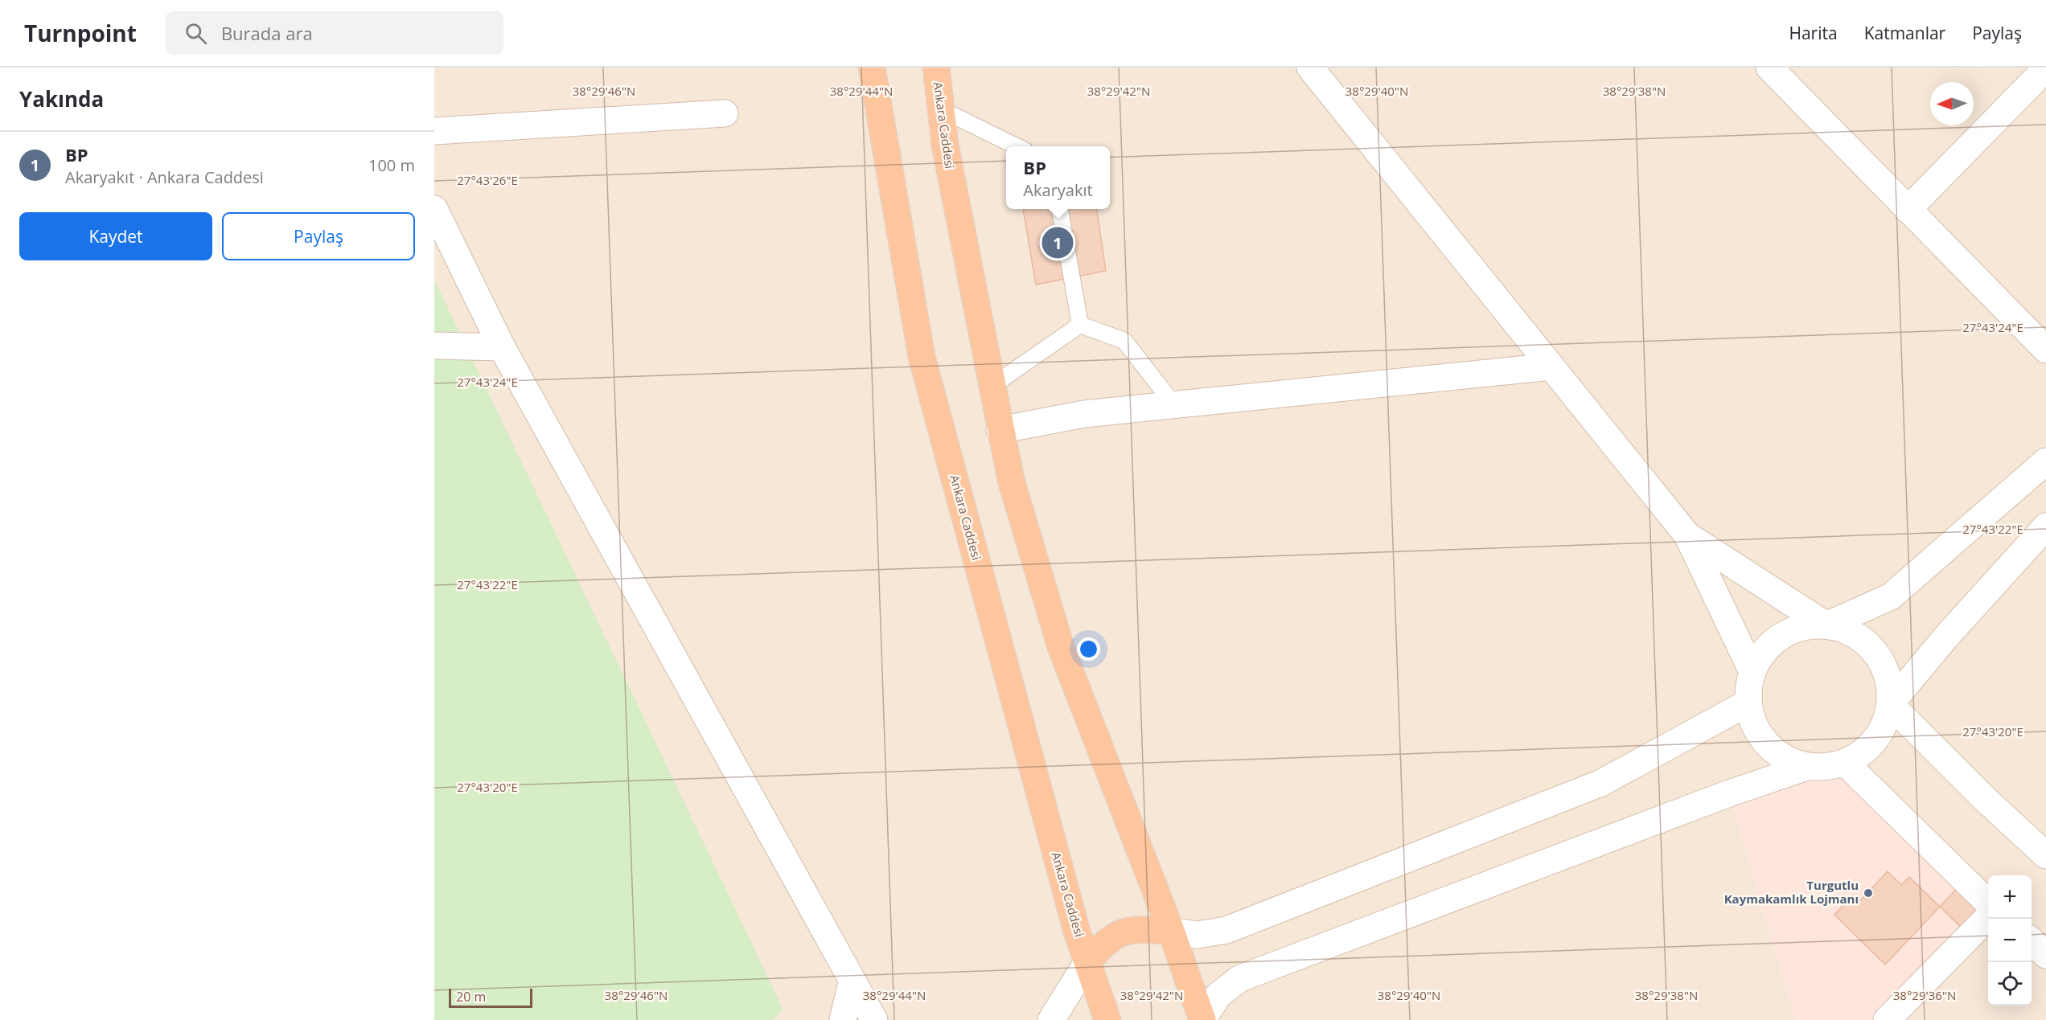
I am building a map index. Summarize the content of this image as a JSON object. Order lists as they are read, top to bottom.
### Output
{
  "streets": {
    "highway": ["Ankara Caddesi"]
  },
  "places": ["Turgutlu Kaymakamlık Lojmanı"],
  "scale_bar": "20 m",
  "north": "left",
  "page": {
    "header": "Turnpoint",
    "search": "Burada ara",
    "nav": ["Harita", "Katmanlar", "Paylaş"],
    "heading": "Yakında",
    "list": [
      {
        "mark": "1",
        "name": "BP",
        "note": "Akaryakıt · Ankara Caddesi",
        "value": "100 m"
      }
    ],
    "popup": ["BP", "Akaryakıt"],
    "buttons": ["Kaydet", "Paylaş"],
    "pins": "1",
    "map_buttons": ["+", "−"],
    "scale": "20 m"
  },
  "coordinates": [
    "38°29'46\"N",
    "38°29'44\"N",
    "38°29'42\"N",
    "38°29'40\"N",
    "38°29'38\"N",
    "27°43'26\"E",
    "27°43'24\"E",
    "27°43'22\"E",
    "27°43'20\"E",
    "38°29'36\"N"
  ]
}
